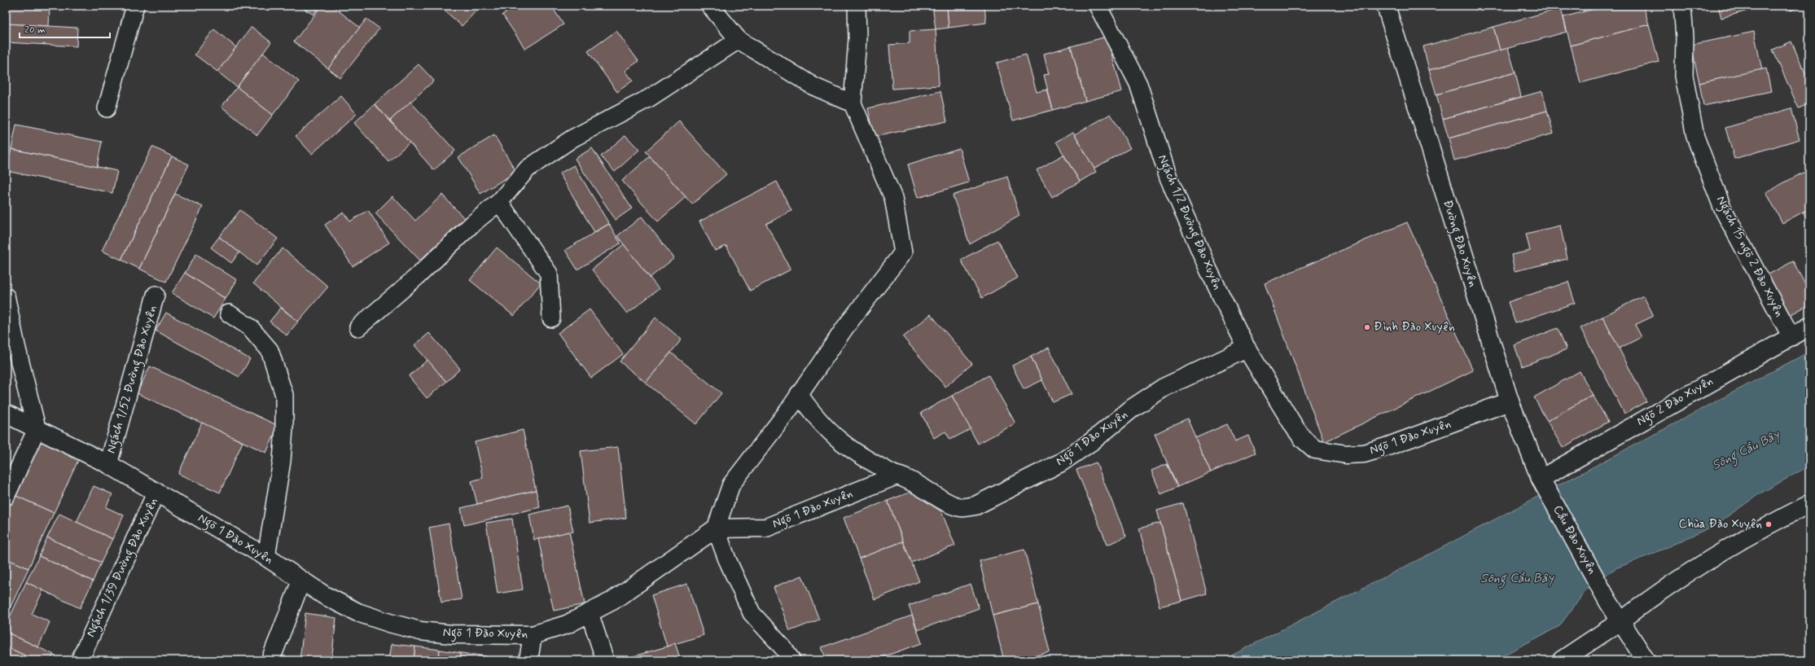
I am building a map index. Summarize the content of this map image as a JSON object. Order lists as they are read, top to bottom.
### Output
{
  "streets": {
    "street": [
      "Đường Đào Xuyên",
      "Ngõ 2 Đào Xuyên",
      "Ngõ 1 Đào Xuyên",
      "Cầu Đào Xuyên"
    ],
    "lane": [
      "Ngách 1/2 Đường Đào Xuyên",
      "Ngách 15 ngõ 2 Đào Xuyên",
      "Ngách 1/52 Đường Đào Xuyên",
      "Ngách 1/39 Đường Đào Xuyên"
    ]
  },
  "crossings": [
    ["Ngách 1/2 Đường Đào Xuyên", "Ngõ 1 Đào Xuyên"],
    ["Đường Đào Xuyên", "Ngõ 2 Đào Xuyên"],
    ["Đường Đào Xuyên", "Ngõ 1 Đào Xuyên"],
    ["Đường Đào Xuyên", "Cầu Đào Xuyên"],
    ["Ngách 15 ngõ 2 Đào Xuyên", "Ngõ 2 Đào Xuyên"],
    ["Ngách 1/52 Đường Đào Xuyên", "Ngõ 1 Đào Xuyên"],
    ["Ngõ 2 Đào Xuyên", "Cầu Đào Xuyên"],
    ["Ngõ 1 Đào Xuyên", "Ngách 1/39 Đường Đào Xuyên"]
  ],
  "water": ["Sông Cầu Bây"],
  "places": ["Đình Đào Xuyên", "Chùa Đào Xuyên"],
  "scale_bar": "20 m"
}
